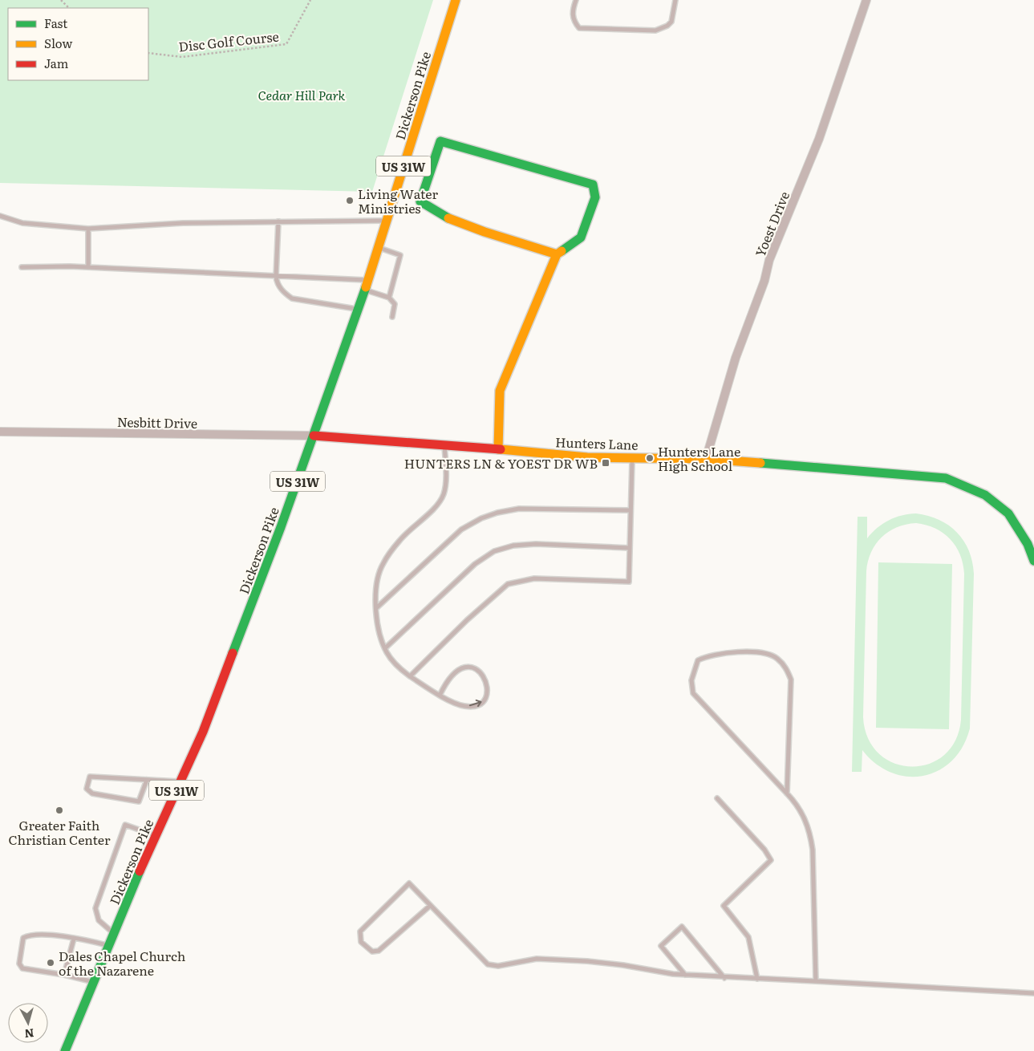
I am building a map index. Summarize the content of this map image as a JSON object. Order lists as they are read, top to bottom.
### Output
{
  "streets": {
    "street": [
      "Dickerson Pike",
      "US 31W",
      "Yoest Drive",
      "Nesbitt Drive",
      "Hunters Lane"
    ],
    "path": ["Disc Golf Course"]
  },
  "crossings": [
    ["Dickerson Pike", "Nesbitt Drive"],
    ["Dickerson Pike", "Hunters Lane"],
    ["Yoest Drive", "Hunters Lane"],
    ["Nesbitt Drive", "Hunters Lane"]
  ],
  "parks": ["Cedar Hill Park"],
  "places": {
    "other": [
      "Living Water Ministries",
      "Hunters Lane High School",
      "Greater Faith Christian Center",
      "Dales Chapel Church of the Nazarene"
    ],
    "transit": ["HUNTERS LN & YOEST DR WB"]
  },
  "legend": ["Fast", "Slow", "Jam"],
  "north": "bottom"
}
